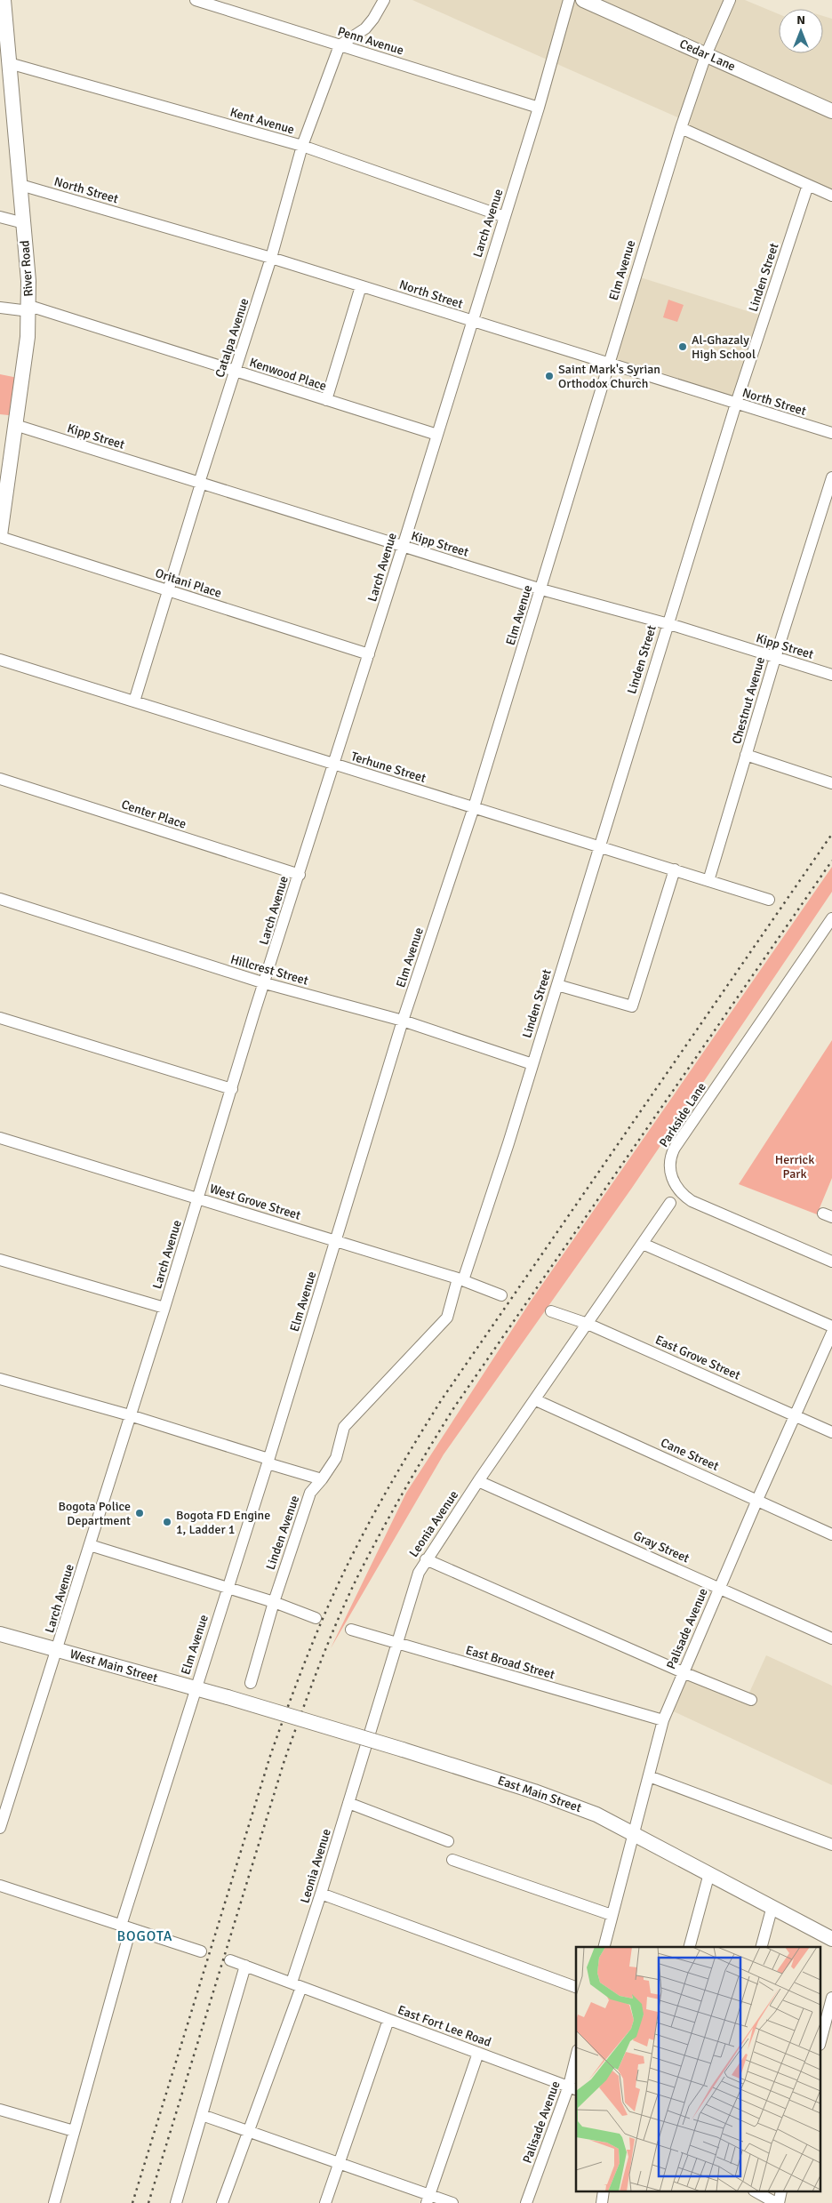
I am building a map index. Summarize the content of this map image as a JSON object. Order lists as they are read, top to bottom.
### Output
{
  "streets": {
    "main road": [
      "Cedar Lane",
      "River Road",
      "West Main Street",
      "East Main Street"
    ],
    "street": [
      "Penn Avenue",
      "Kent Avenue",
      "North Street",
      "Larch Avenue",
      "Elm Avenue",
      "Linden Street",
      "Catalpa Avenue",
      "Kenwood Place",
      "Kipp Street",
      "Oritani Place",
      "Chestnut Avenue",
      "Terhune Street",
      "Center Place",
      "Hillcrest Street",
      "Parkside Lane",
      "West Grove Street",
      "East Grove Street",
      "Cane Street",
      "Leonia Avenue",
      "Linden Avenue",
      "Gray Street",
      "Palisade Avenue",
      "East Broad Street",
      "East Fort Lee Road"
    ]
  },
  "crossings": [
    ["Penn Avenue", "Larch Avenue"],
    ["Penn Avenue", "Catalpa Avenue"],
    ["Cedar Lane", "Elm Avenue"],
    ["Kent Avenue", "Larch Avenue"],
    ["Kent Avenue", "River Road"],
    ["Kent Avenue", "Catalpa Avenue"],
    ["North Street", "Larch Avenue"],
    ["North Street", "River Road"],
    ["North Street", "Elm Avenue"],
    ["North Street", "Linden Street"],
    ["North Street", "Catalpa Avenue"],
    ["Larch Avenue", "Kenwood Place"],
    ["Larch Avenue", "Kipp Street"],
    ["Larch Avenue", "Oritani Place"],
    ["Larch Avenue", "Terhune Street"],
    ["Larch Avenue", "Center Place"],
    ["Larch Avenue", "Hillcrest Street"],
    ["Larch Avenue", "West Grove Street"],
    ["Larch Avenue", "West Main Street"],
    ["River Road", "Kenwood Place"],
    ["River Road", "Kipp Street"],
    ["River Road", "Oritani Place"],
    ["Elm Avenue", "Kipp Street"],
    ["Elm Avenue", "Terhune Street"],
    ["Elm Avenue", "Hillcrest Street"],
    ["Elm Avenue", "West Grove Street"],
    ["Elm Avenue", "West Main Street"],
    ["Linden Street", "Kipp Street"],
    ["Linden Street", "Terhune Street"],
    ["Linden Street", "Hillcrest Street"],
    ["Linden Street", "Linden Avenue"],
    ["Catalpa Avenue", "Kenwood Place"],
    ["Catalpa Avenue", "Kipp Street"],
    ["Catalpa Avenue", "Oritani Place"],
    ["Catalpa Avenue", "Terhune Street"],
    ["Kipp Street", "Chestnut Avenue"],
    ["Chestnut Avenue", "Terhune Street"],
    ["West Grove Street", "Linden Avenue"],
    ["East Grove Street", "Leonia Avenue"],
    ["East Grove Street", "Palisade Avenue"],
    ["Cane Street", "Leonia Avenue"],
    ["Cane Street", "Palisade Avenue"],
    ["Leonia Avenue", "Gray Street"],
    ["Leonia Avenue", "East Broad Street"],
    ["Leonia Avenue", "East Fort Lee Road"],
    ["Gray Street", "Palisade Avenue"],
    ["Palisade Avenue", "East Broad Street"],
    ["Palisade Avenue", "East Main Street"],
    ["Palisade Avenue", "East Fort Lee Road"],
    ["West Main Street", "East Main Street"]
  ],
  "districts": ["BOGOTA"],
  "parks": ["Herrick Park"],
  "places": [
    "Al-Ghazaly High School",
    "Saint Mark's Syrian Orthodox Church",
    "Bogota Police Department",
    "Bogota FD Engine 1, Ladder 1"
  ],
  "north": "top"
}
